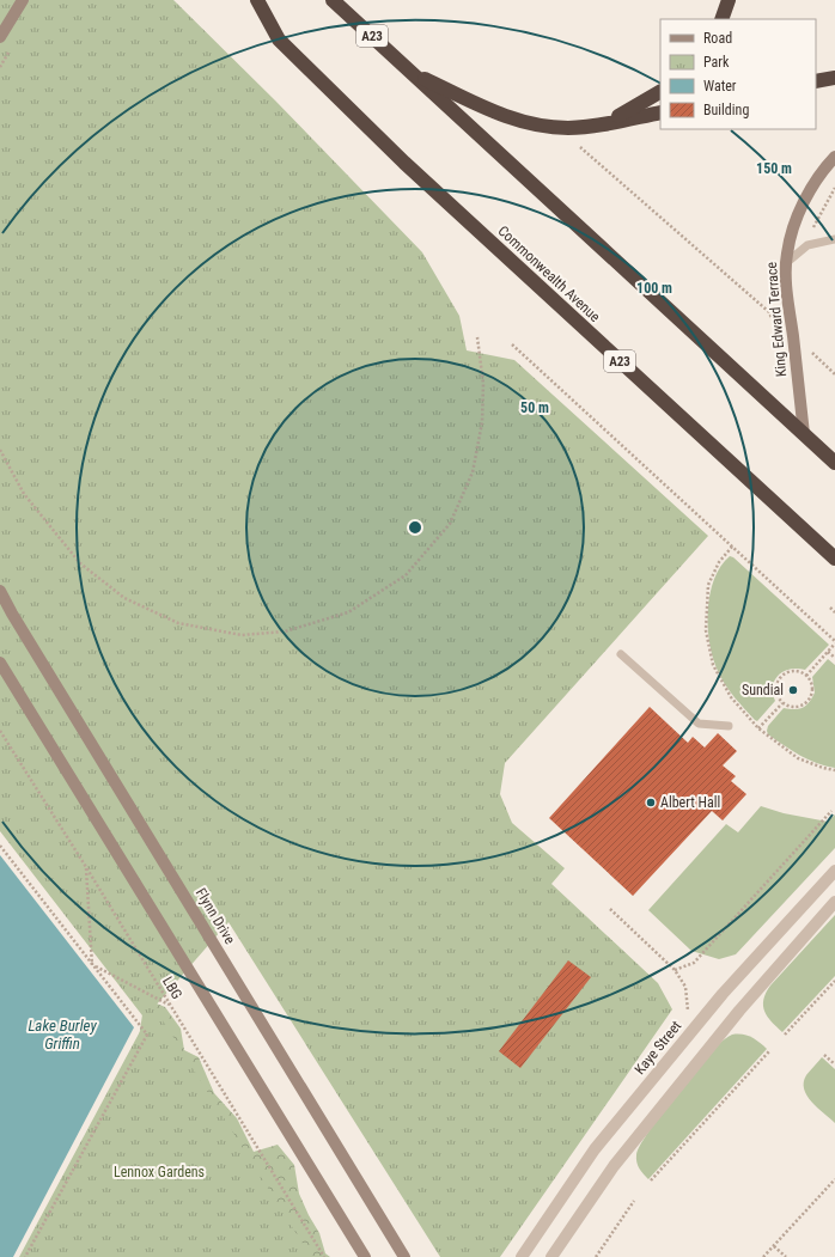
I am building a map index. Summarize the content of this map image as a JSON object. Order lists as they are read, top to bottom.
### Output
{
  "streets": {
    "highway": ["A23", "Commonwealth Avenue"],
    "main road": ["King Edward Terrace", "Flynn Drive"],
    "street": ["Kaye Street"],
    "path": ["LBG"]
  },
  "crossings": [
    ["A23", "King Edward Terrace"]
  ],
  "water": ["Lake Burley Griffin"],
  "parks": ["Lennox Gardens"],
  "places": ["Sundial", "Albert Hall"],
  "legend": [
    "Road",
    "Park",
    "Water",
    "Building"
  ],
  "rings": ["150 m", "100 m", "50 m"]
}
